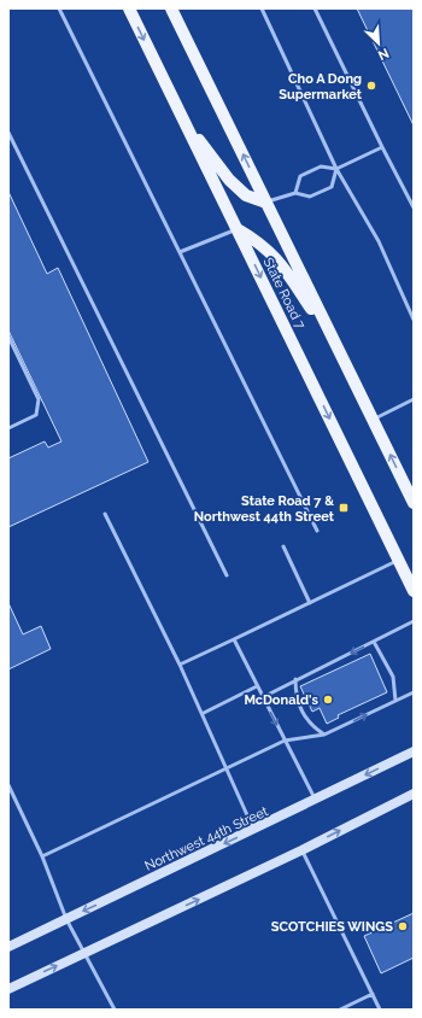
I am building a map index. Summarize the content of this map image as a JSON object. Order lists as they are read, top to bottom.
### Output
{
  "streets": {
    "main road": ["State Road 7"],
    "street": ["Northwest 44th Street"]
  },
  "places": {
    "other": ["Cho A Dong Supermarket", "McDonald's", "SCOTCHIES WINGS"],
    "transit": ["State Road 7 & Northwest 44th Street"]
  },
  "north": "bottom right"
}
